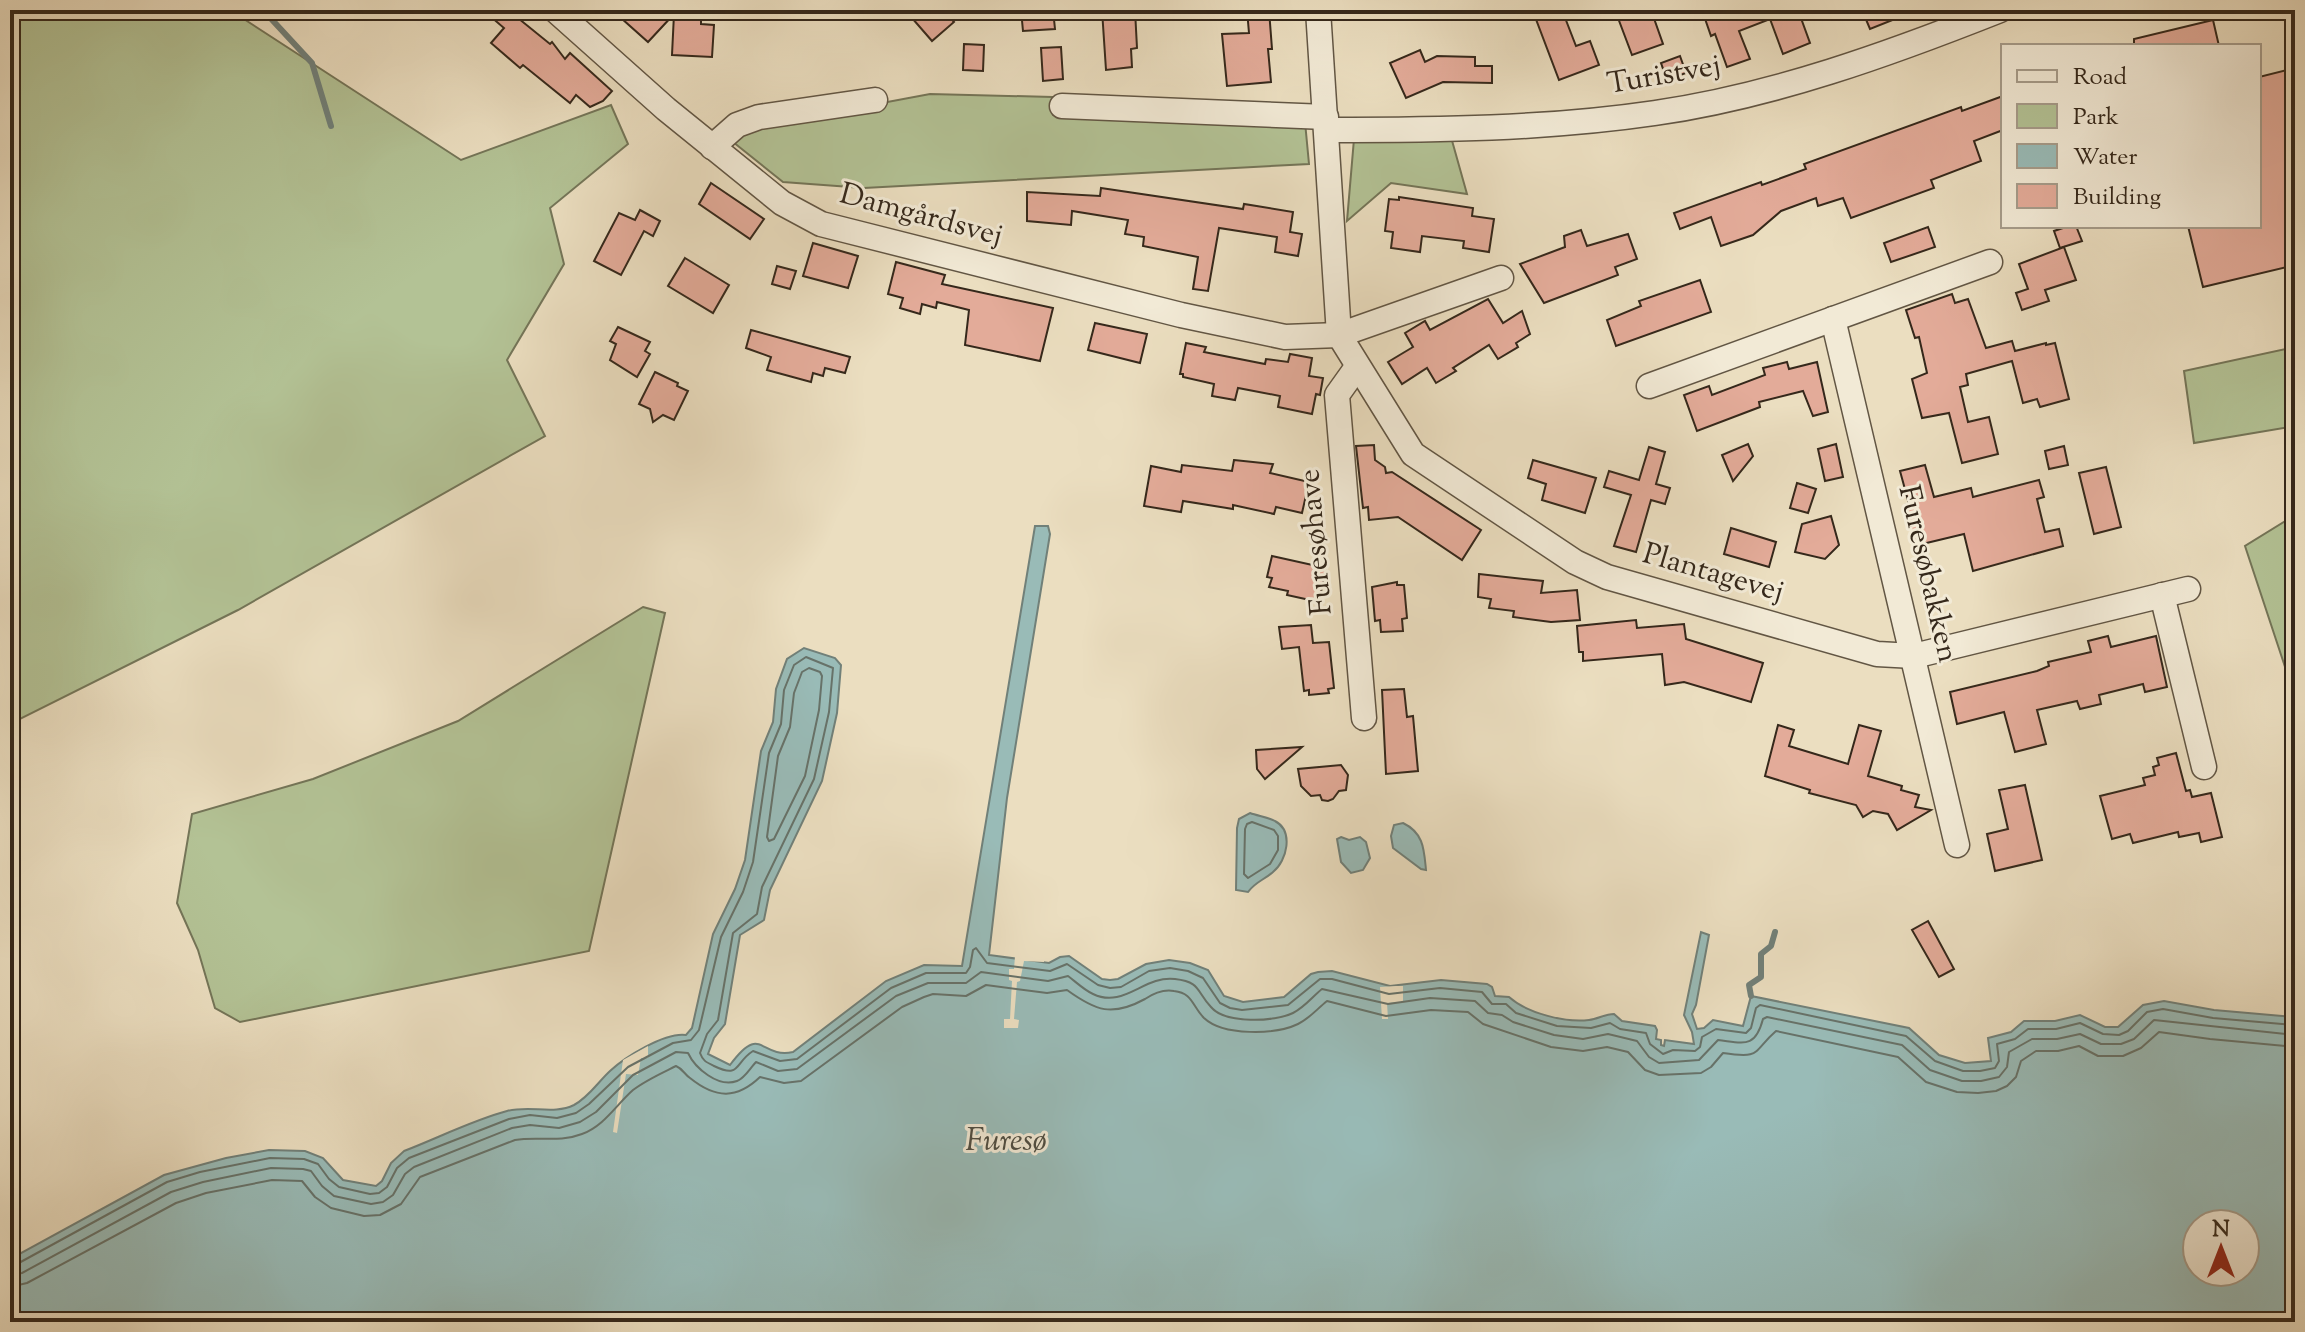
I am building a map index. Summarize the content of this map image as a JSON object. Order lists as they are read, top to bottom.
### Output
{
  "streets": {
    "street": [
      "Turistvej",
      "Damgårdsvej",
      "Furesøhave",
      "Plantagevej",
      "Furesøbakken"
    ]
  },
  "crossings": [
    ["Turistvej", "Plantagevej"],
    ["Damgårdsvej", "Plantagevej"],
    ["Furesøhave", "Plantagevej"],
    ["Plantagevej", "Furesøbakken"]
  ],
  "water": ["Furesø"],
  "legend": [
    "Road",
    "Park",
    "Water",
    "Building"
  ],
  "north": "top"
}
